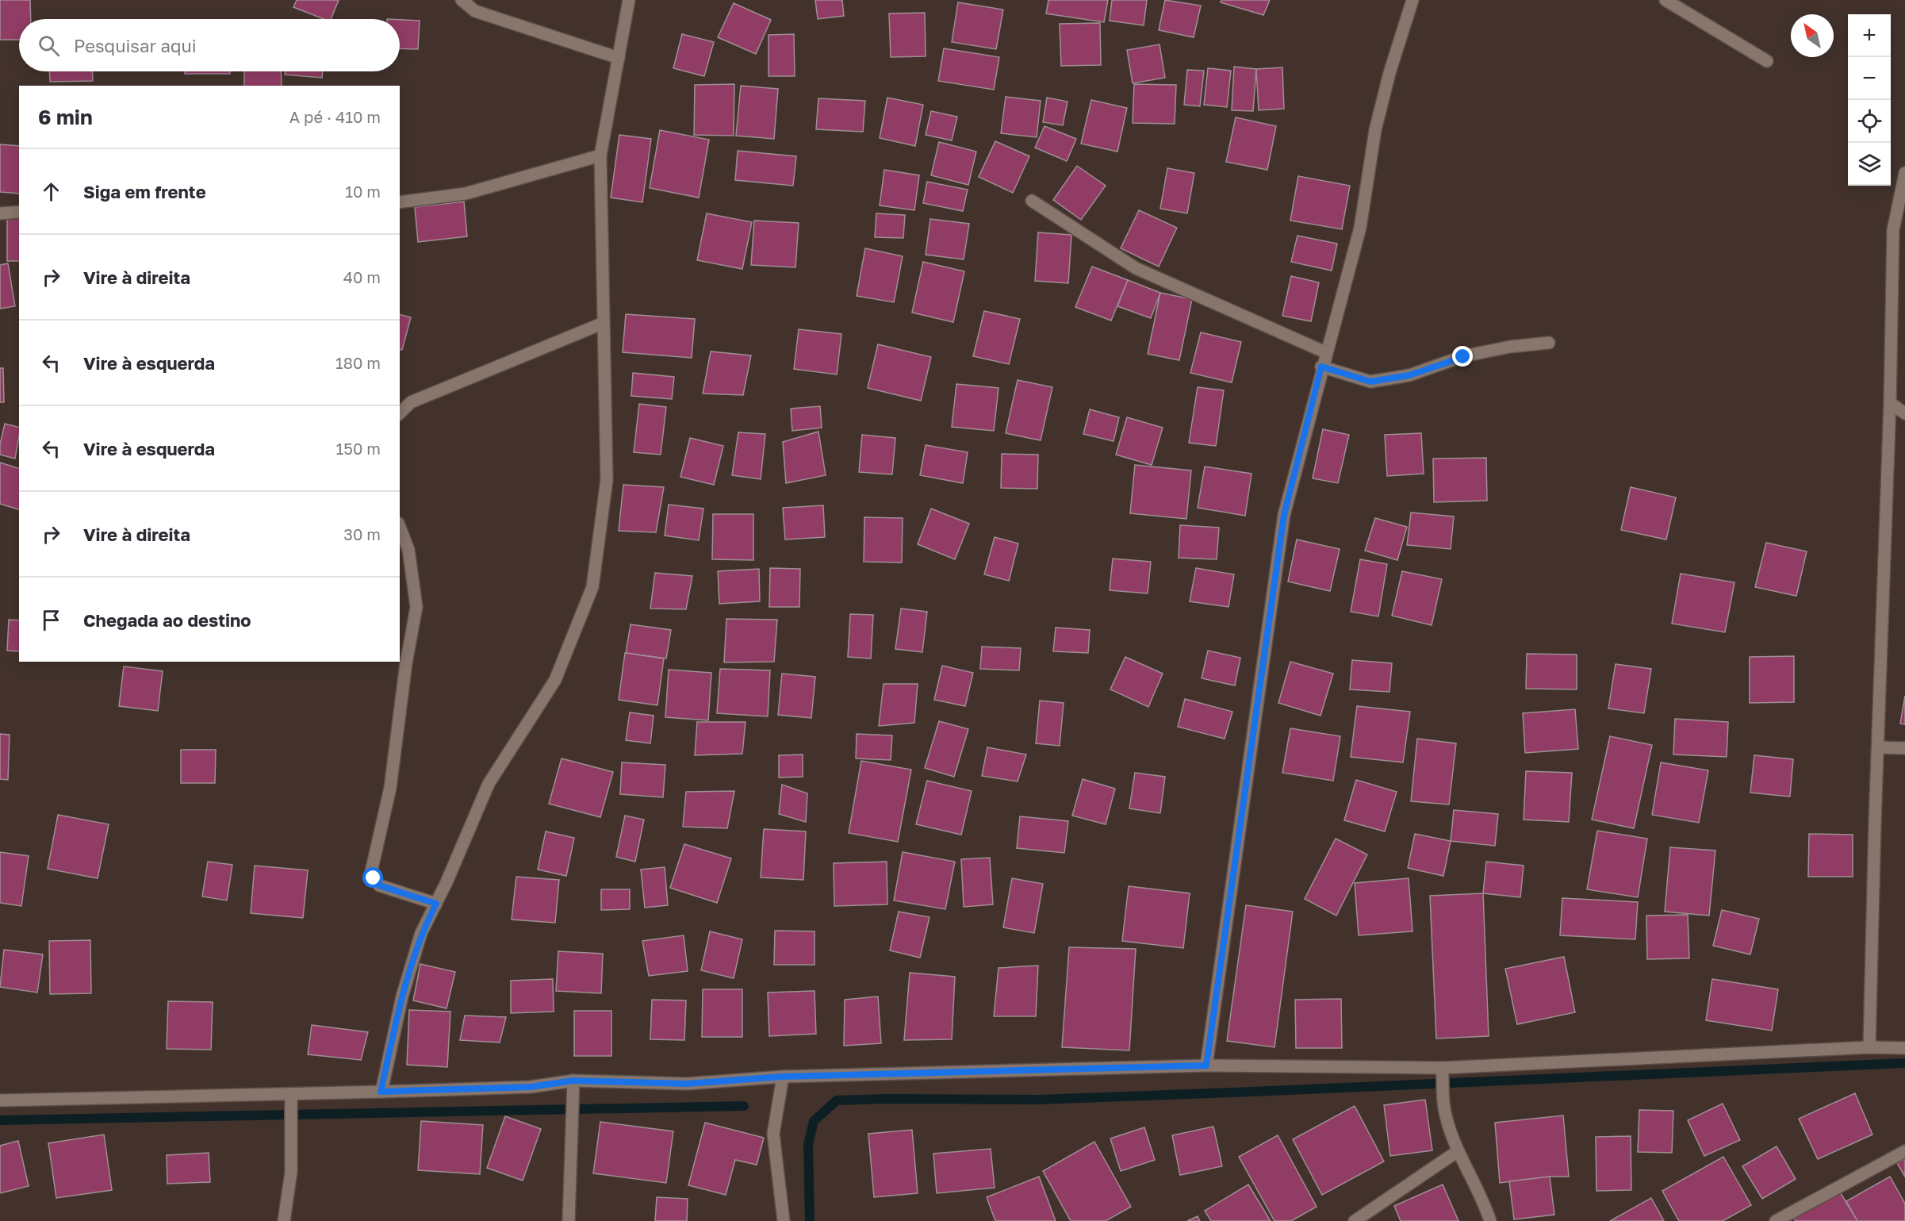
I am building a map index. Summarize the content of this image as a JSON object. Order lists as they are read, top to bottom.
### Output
{
  "north": "top left",
  "page": {
    "map_buttons": ["+", "−"],
    "search": "Pesquisar aqui",
    "heading": ["6 min", "A pé · 410 m"],
    "list": [
      ["Siga em frente", "10 m"],
      ["Vire à direita", "40 m"],
      ["Vire à esquerda", "180 m"],
      ["Vire à esquerda", "150 m"],
      ["Vire à direita", "30 m"],
      "Chegada ao destino"
    ]
  }
}
